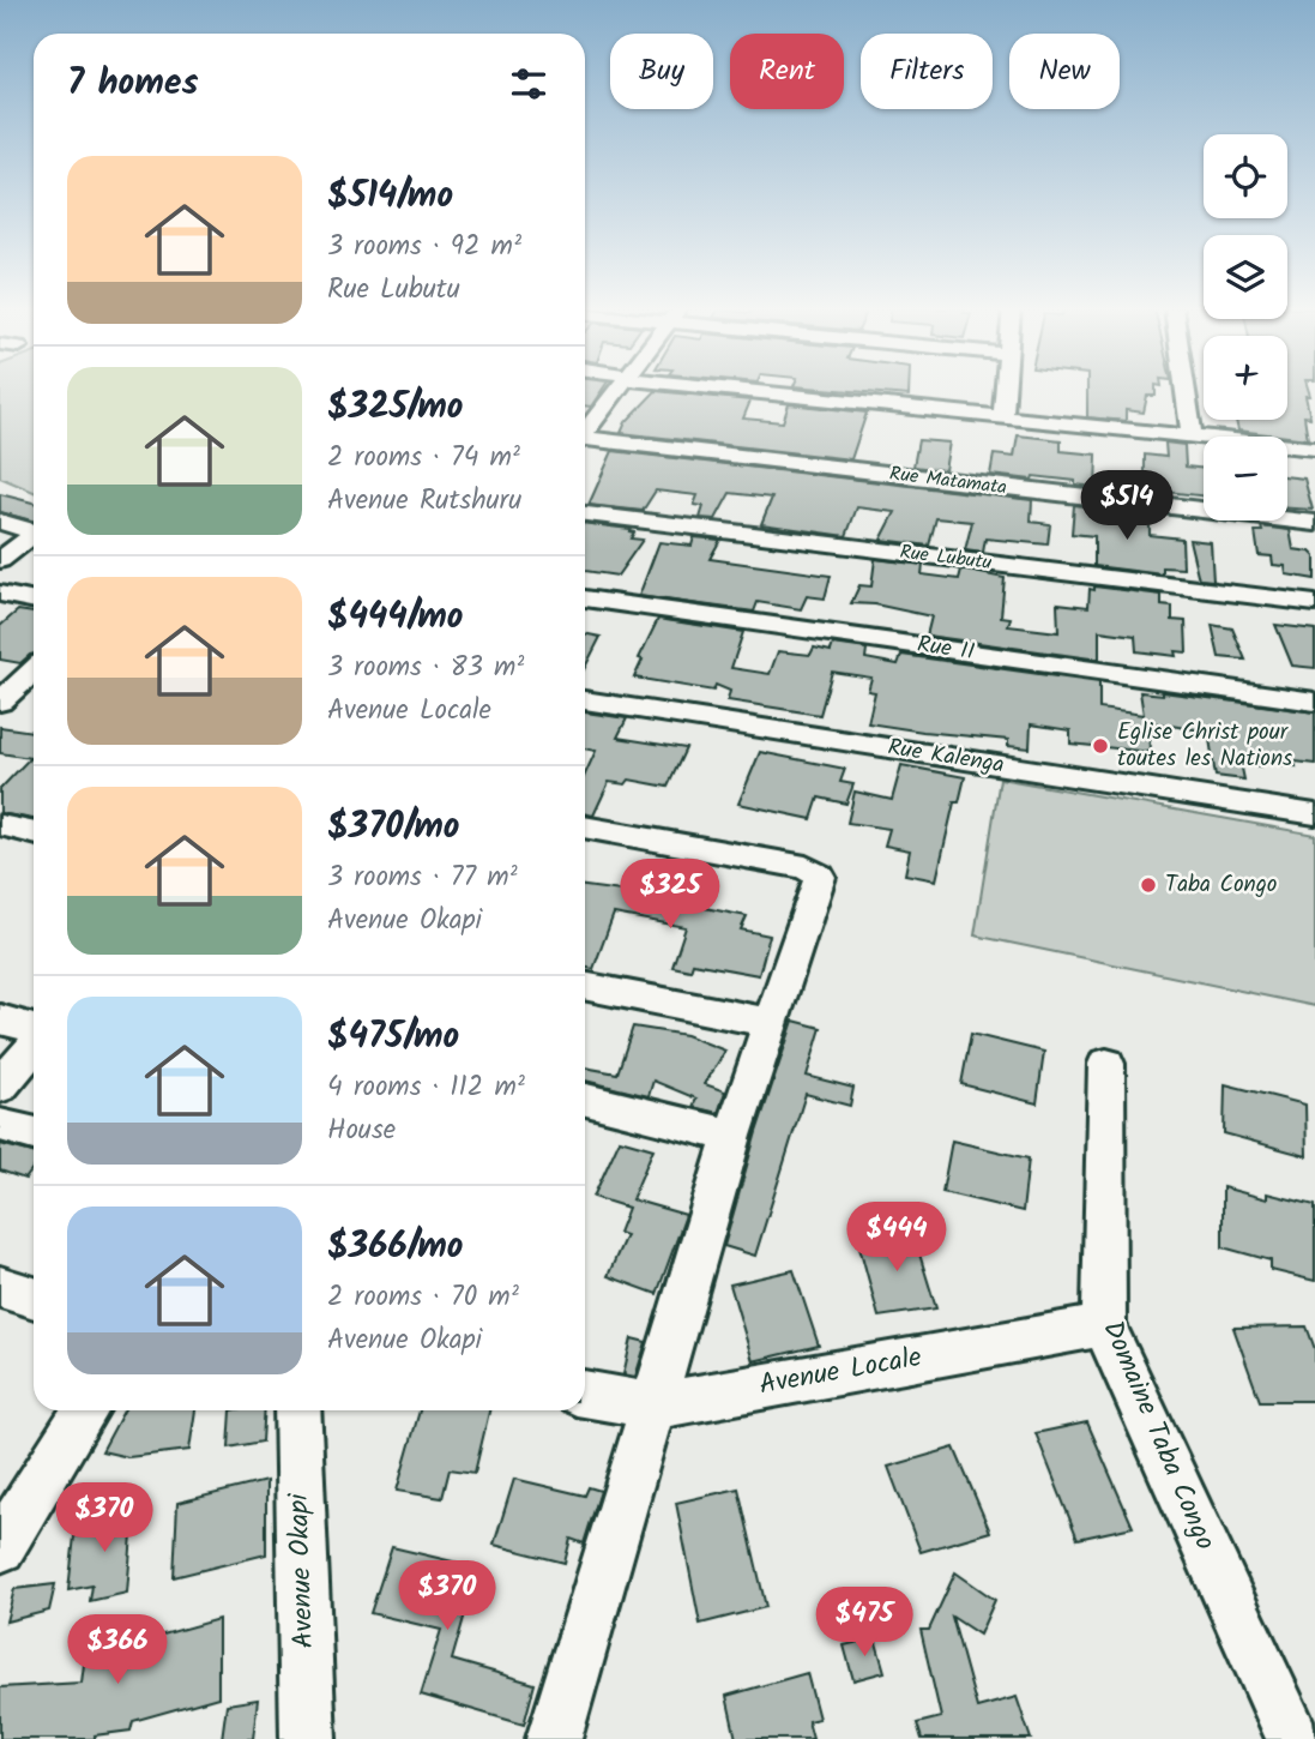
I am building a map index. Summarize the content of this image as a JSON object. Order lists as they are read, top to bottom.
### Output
{
  "streets": {
    "street": [
      "Rue Matamata",
      "Rue Lubutu",
      "Rue II",
      "Rue Kalenga",
      "Avenue Locale",
      "Domaine Taba Congo",
      "Avenue Okapi"
    ]
  },
  "crossings": [
    ["Avenue Locale", "Domaine Taba Congo"]
  ],
  "places": ["Eglise Christ pour toutes les Nations", "Taba Congo"],
  "page": {
    "chip": [
      "Buy",
      "Rent",
      "Filters",
      "New"
    ],
    "heading": "7 homes",
    "map_buttons": ["+", "−"],
    "list": [
      {
        "name": "$514/mo",
        "note": "3 rooms · 92 m² · Rue Lubutu"
      },
      {
        "name": "$325/mo",
        "note": "2 rooms · 74 m² · Avenue Rutshuru"
      },
      {
        "name": "$444/mo",
        "note": "3 rooms · 83 m² · Avenue Locale"
      },
      {
        "name": "$370/mo",
        "note": "3 rooms · 77 m² · Avenue Okapi"
      },
      {
        "name": "$475/mo",
        "note": "4 rooms · 112 m² · House"
      },
      {
        "name": "$366/mo",
        "note": "2 rooms · 70 m² · Avenue Okapi"
      }
    ],
    "price": [
      "$514",
      "$325",
      "$444",
      "$370",
      "$370",
      "$475",
      "$366"
    ]
  }
}
